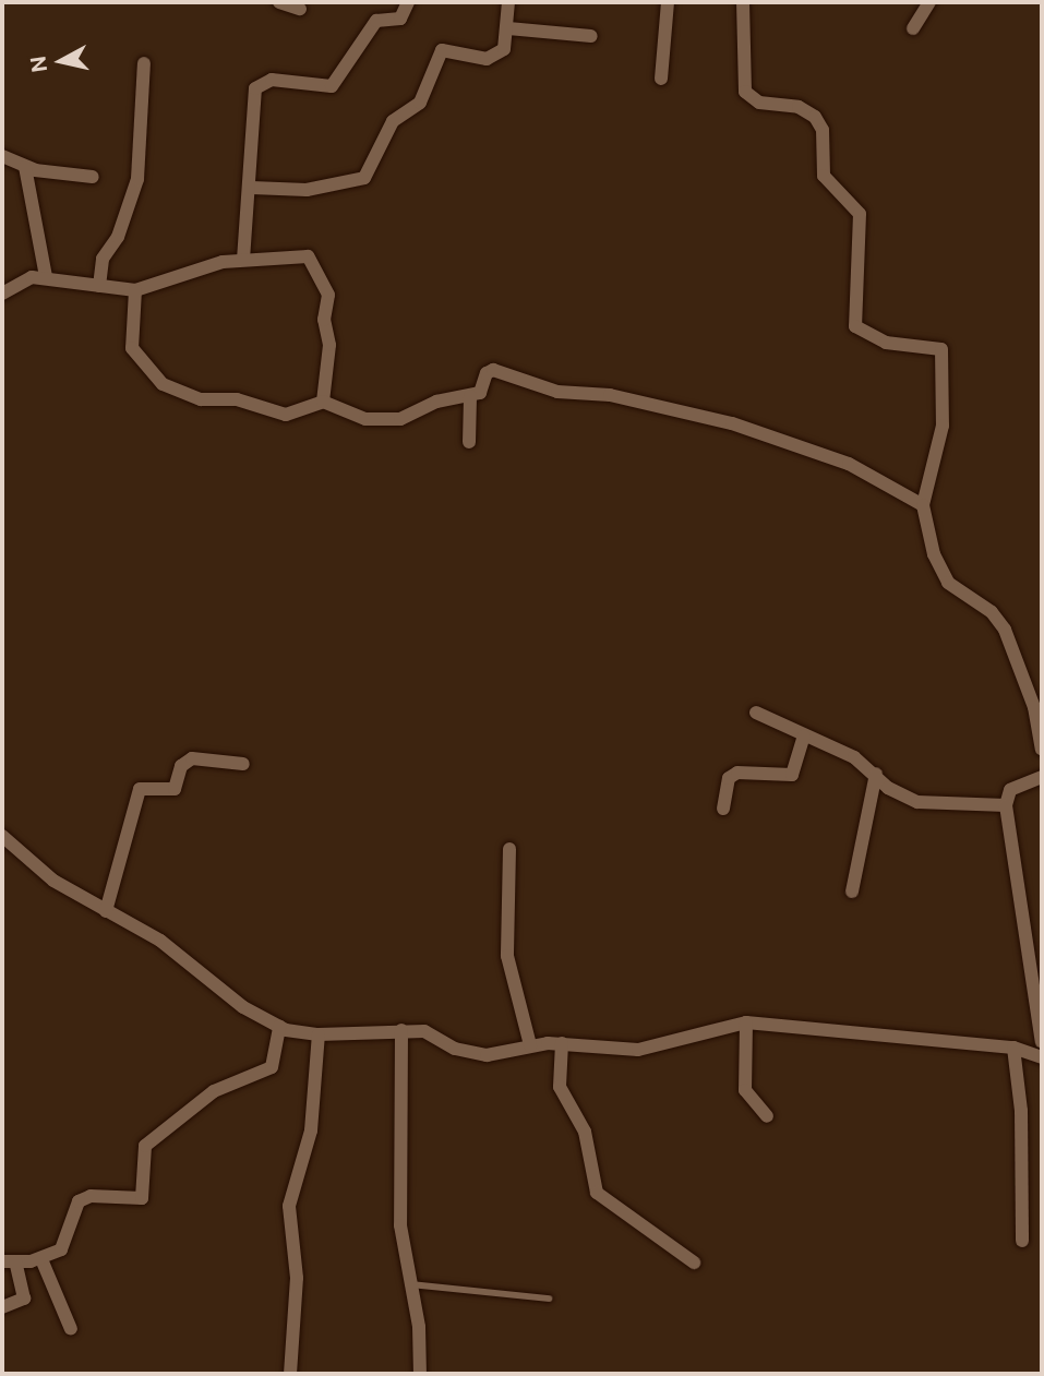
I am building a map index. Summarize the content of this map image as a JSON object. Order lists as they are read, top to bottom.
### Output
{
  "north": "left"
}
